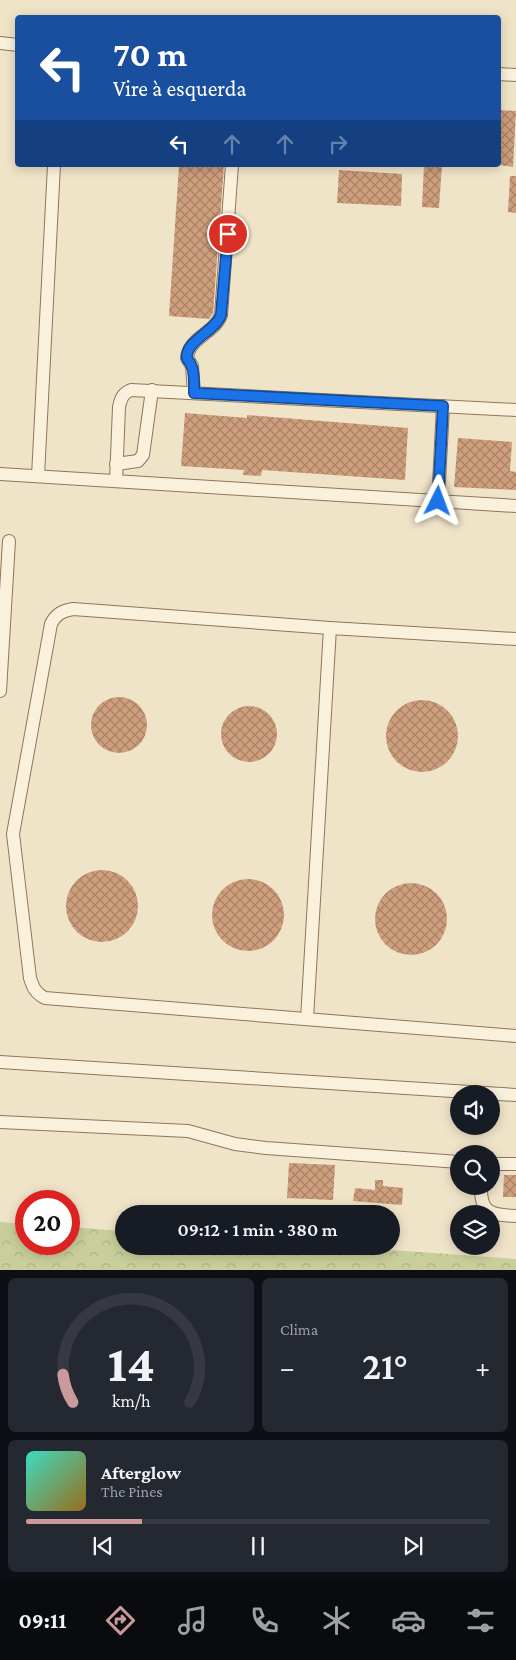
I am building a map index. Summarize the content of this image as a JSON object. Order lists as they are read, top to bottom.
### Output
{
  "page": {
    "turn": ["70 m", "Vire à esquerda"],
    "limit": "20",
    "trip": "09:12 · 1 min · 380 m",
    "tile": "Clima",
    "heat": ["−", "21°", "+"],
    "song": ["Afterglow", "The Pines"],
    "tabs": "09:11",
    "gauge": ["14", "km/h"]
  }
}
